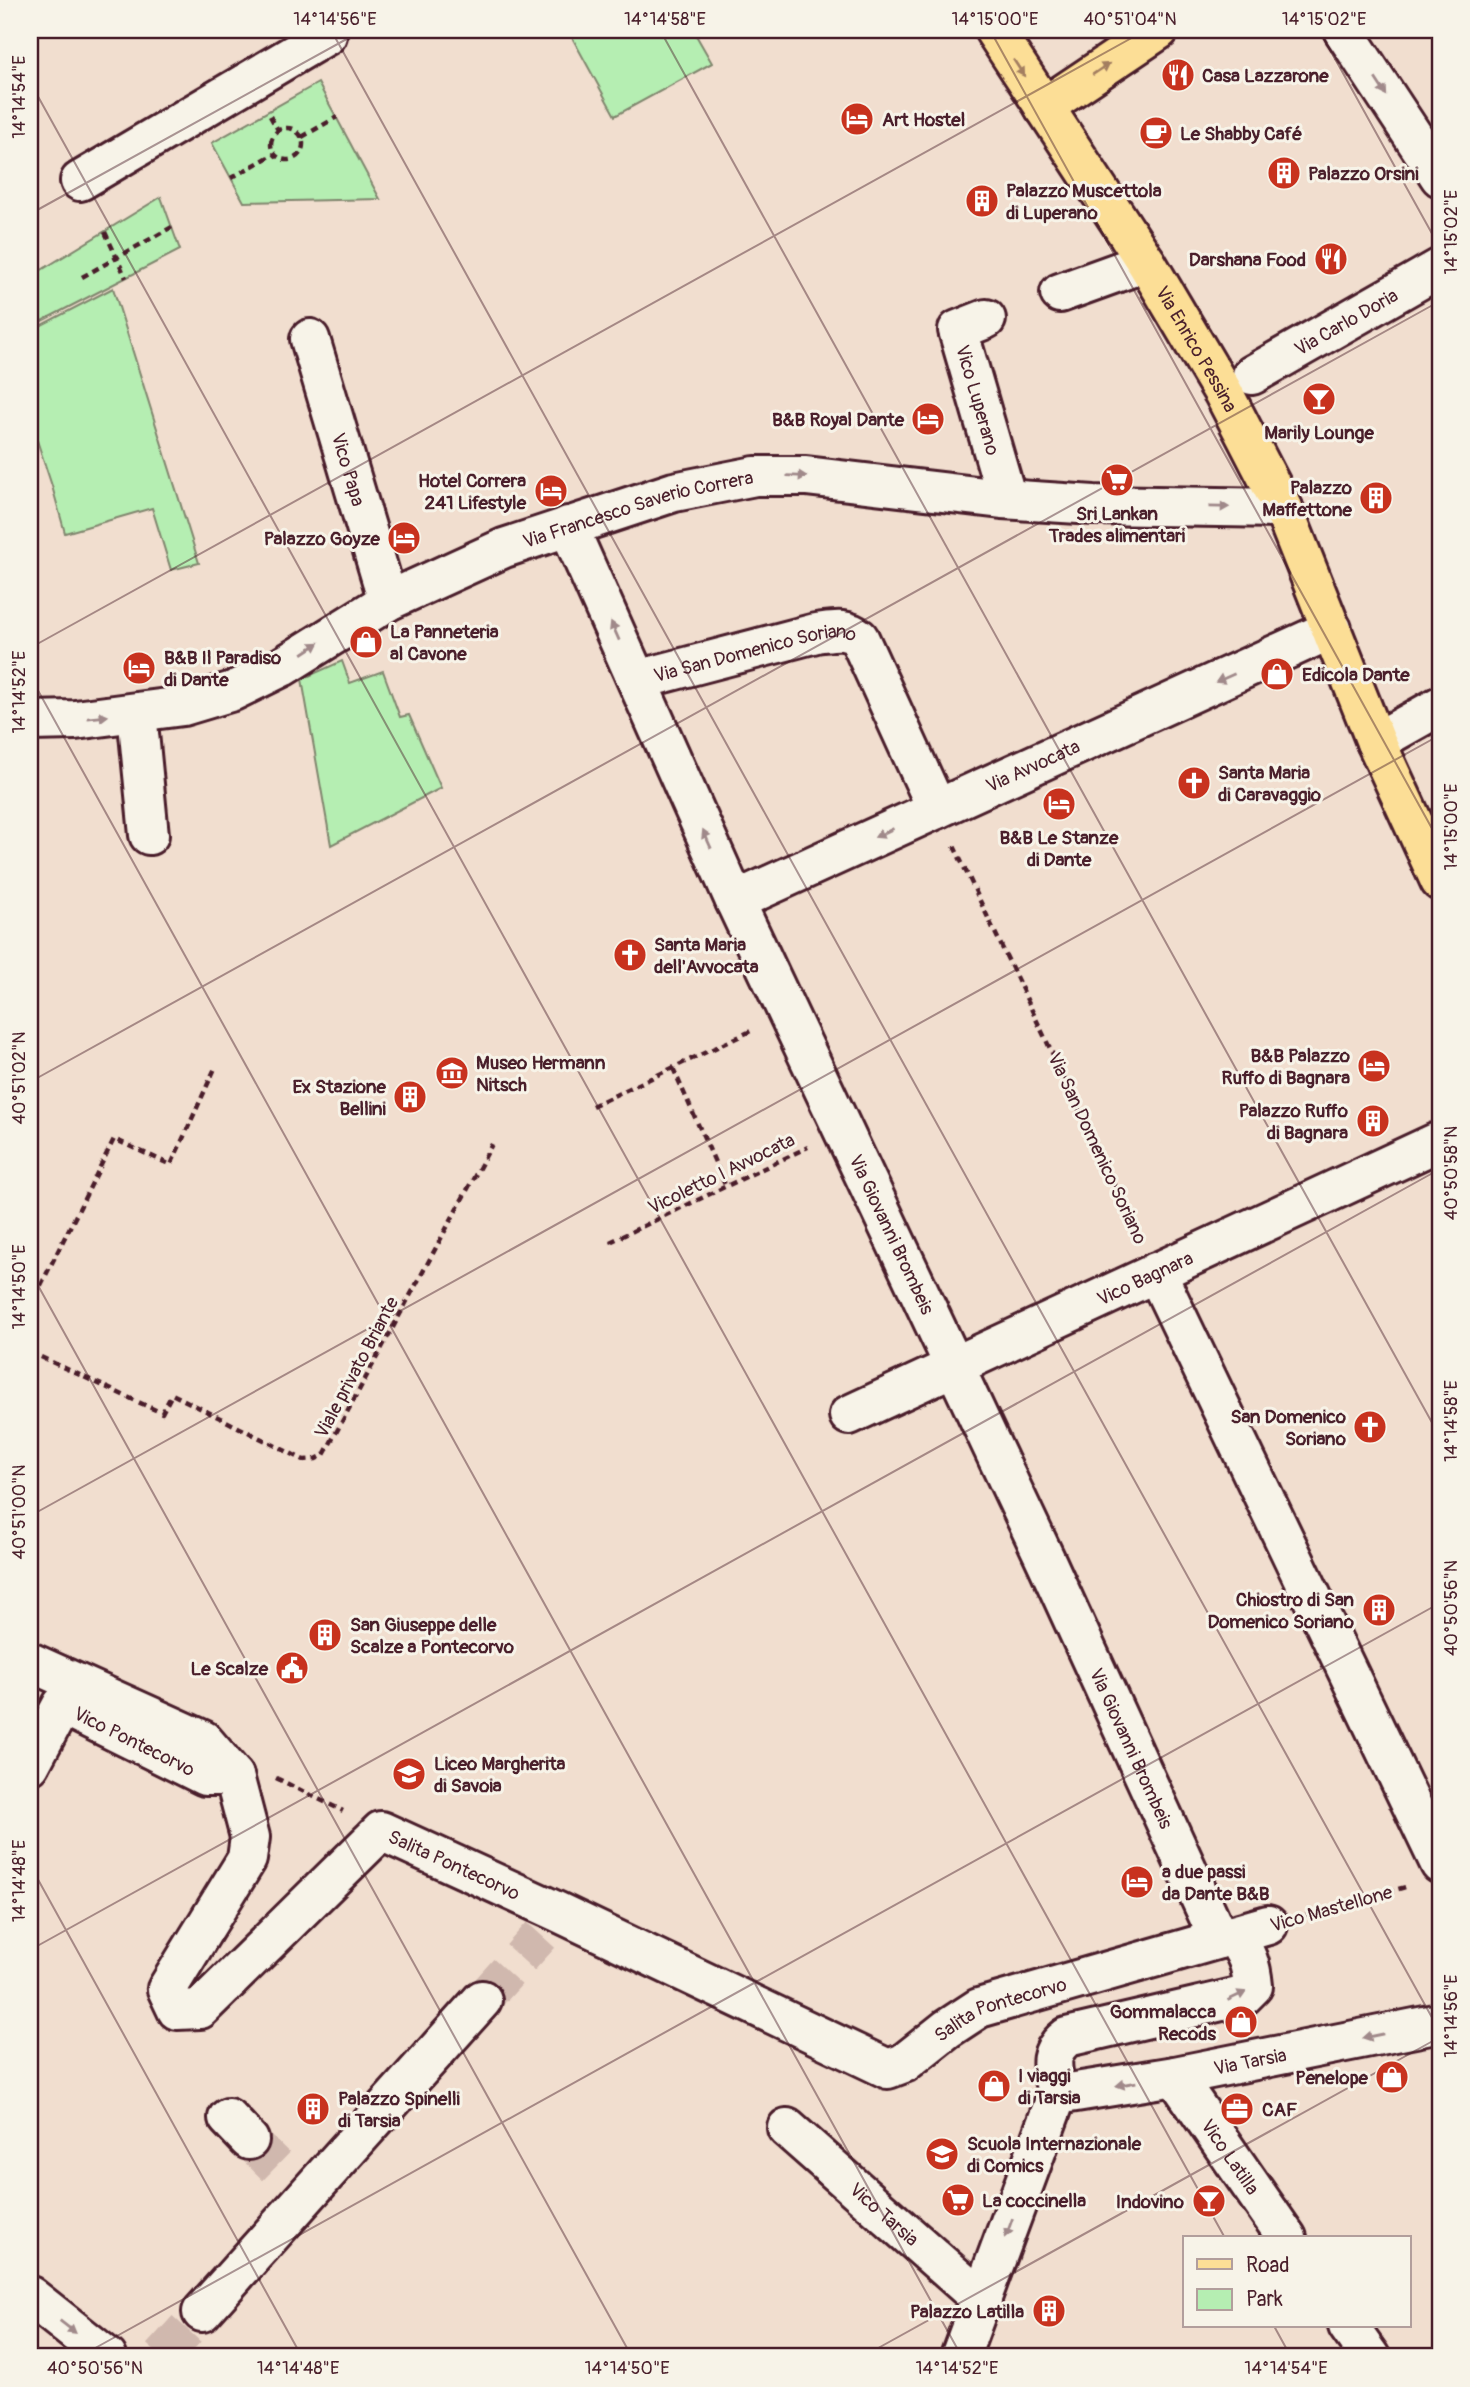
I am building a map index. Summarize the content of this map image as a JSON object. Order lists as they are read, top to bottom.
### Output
{
  "streets": {
    "main road": ["Via Enrico Pessina"],
    "street": [
      "Via Carlo Doria",
      "Vico Luperano",
      "Vico Papa",
      "Via Francesco Saverio Correra",
      "Via San Domenico Soriano",
      "Via Avvocata",
      "Via Giovanni Brombeis",
      "Vico Bagnara",
      "Vico Pontecorvo",
      "Salita Pontecorvo",
      "Via Tarsia",
      "Vico Latilla",
      "Vico Tarsia"
    ],
    "path": ["Vicoletto I Avvocata", "Viale privato Briante", "Vico Mastellone"]
  },
  "crossings": [
    ["Via Enrico Pessina", "Via Francesco Saverio Correra"],
    ["Via Enrico Pessina", "Via Avvocata"],
    ["Vico Luperano", "Via Francesco Saverio Correra"],
    ["Vico Papa", "Via Francesco Saverio Correra"],
    ["Via Francesco Saverio Correra", "Via Giovanni Brombeis"],
    ["Via San Domenico Soriano", "Via Avvocata"],
    ["Via San Domenico Soriano", "Via Giovanni Brombeis"],
    ["Via San Domenico Soriano", "Vico Bagnara"],
    ["Via Avvocata", "Via Giovanni Brombeis"],
    ["Vicoletto I Avvocata", "Via Giovanni Brombeis"],
    ["Via Giovanni Brombeis", "Vico Bagnara"],
    ["Via Giovanni Brombeis", "Salita Pontecorvo"],
    ["Via Giovanni Brombeis", "Vico Mastellone"],
    ["Vico Pontecorvo", "Salita Pontecorvo"],
    ["Salita Pontecorvo", "Vico Mastellone"],
    ["Via Tarsia", "Vico Latilla"]
  ],
  "one_way": ["Via Francesco Saverio Correra", "Via Avvocata", "Via Tarsia"],
  "places": {
    "restaurant": ["Casa Lazzarone", "Darshana Food"],
    "hotel": [
      "Art Hostel",
      "B&B Royal Dante",
      "Hotel Correra 241 Lifestyle",
      "Palazzo Goyze",
      "B&B Il Paradiso di Dante",
      "B&B Le Stanze di Dante",
      "B&B Palazzo Ruffo di Bagnara",
      "a due passi da Dante B&B"
    ],
    "cafe": ["Le Shabby Café"],
    "building": [
      "Palazzo Orsini",
      "Palazzo Muscettola di Luperano",
      "Palazzo Maffettone",
      "Ex Stazione Bellini",
      "Palazzo Ruffo di Bagnara",
      "Chiostro di San Domenico Soriano",
      "San Giuseppe delle Scalze a Pontecorvo",
      "Palazzo Spinelli di Tarsia",
      "Palazzo Latilla"
    ],
    "bar": ["Marily Lounge", "Indovino"],
    "supermarket": ["Sri Lankan Trades alimentari", "La coccinella"],
    "shop": [
      "La Panneteria al Cavone",
      "Edicola Dante",
      "Gommalacca Recods",
      "Penelope",
      "I viaggi di Tarsia"
    ],
    "church": ["Santa Maria di Caravaggio", "Santa Maria dell'Avvocata", "San Domenico Soriano"],
    "museum": ["Museo Hermann Nitsch"],
    "public building": ["Le Scalze"],
    "school or university": ["Liceo Margherita di Savoia", "Scuola Internazionale di Comics"],
    "office": ["CAF"]
  },
  "legend": ["Road", "Park"],
  "coordinates": [
    "14°14'56\"E",
    "14°14'58\"E",
    "14°15'00\"E",
    "40°51'04\"N",
    "14°15'02\"E",
    "14°14'54\"E",
    "14°14'52\"E",
    "40°51'02\"N",
    "40°50'58\"N",
    "14°14'50\"E",
    "40°51'00\"N",
    "40°50'56\"N",
    "14°14'48\"E"
  ]
}
